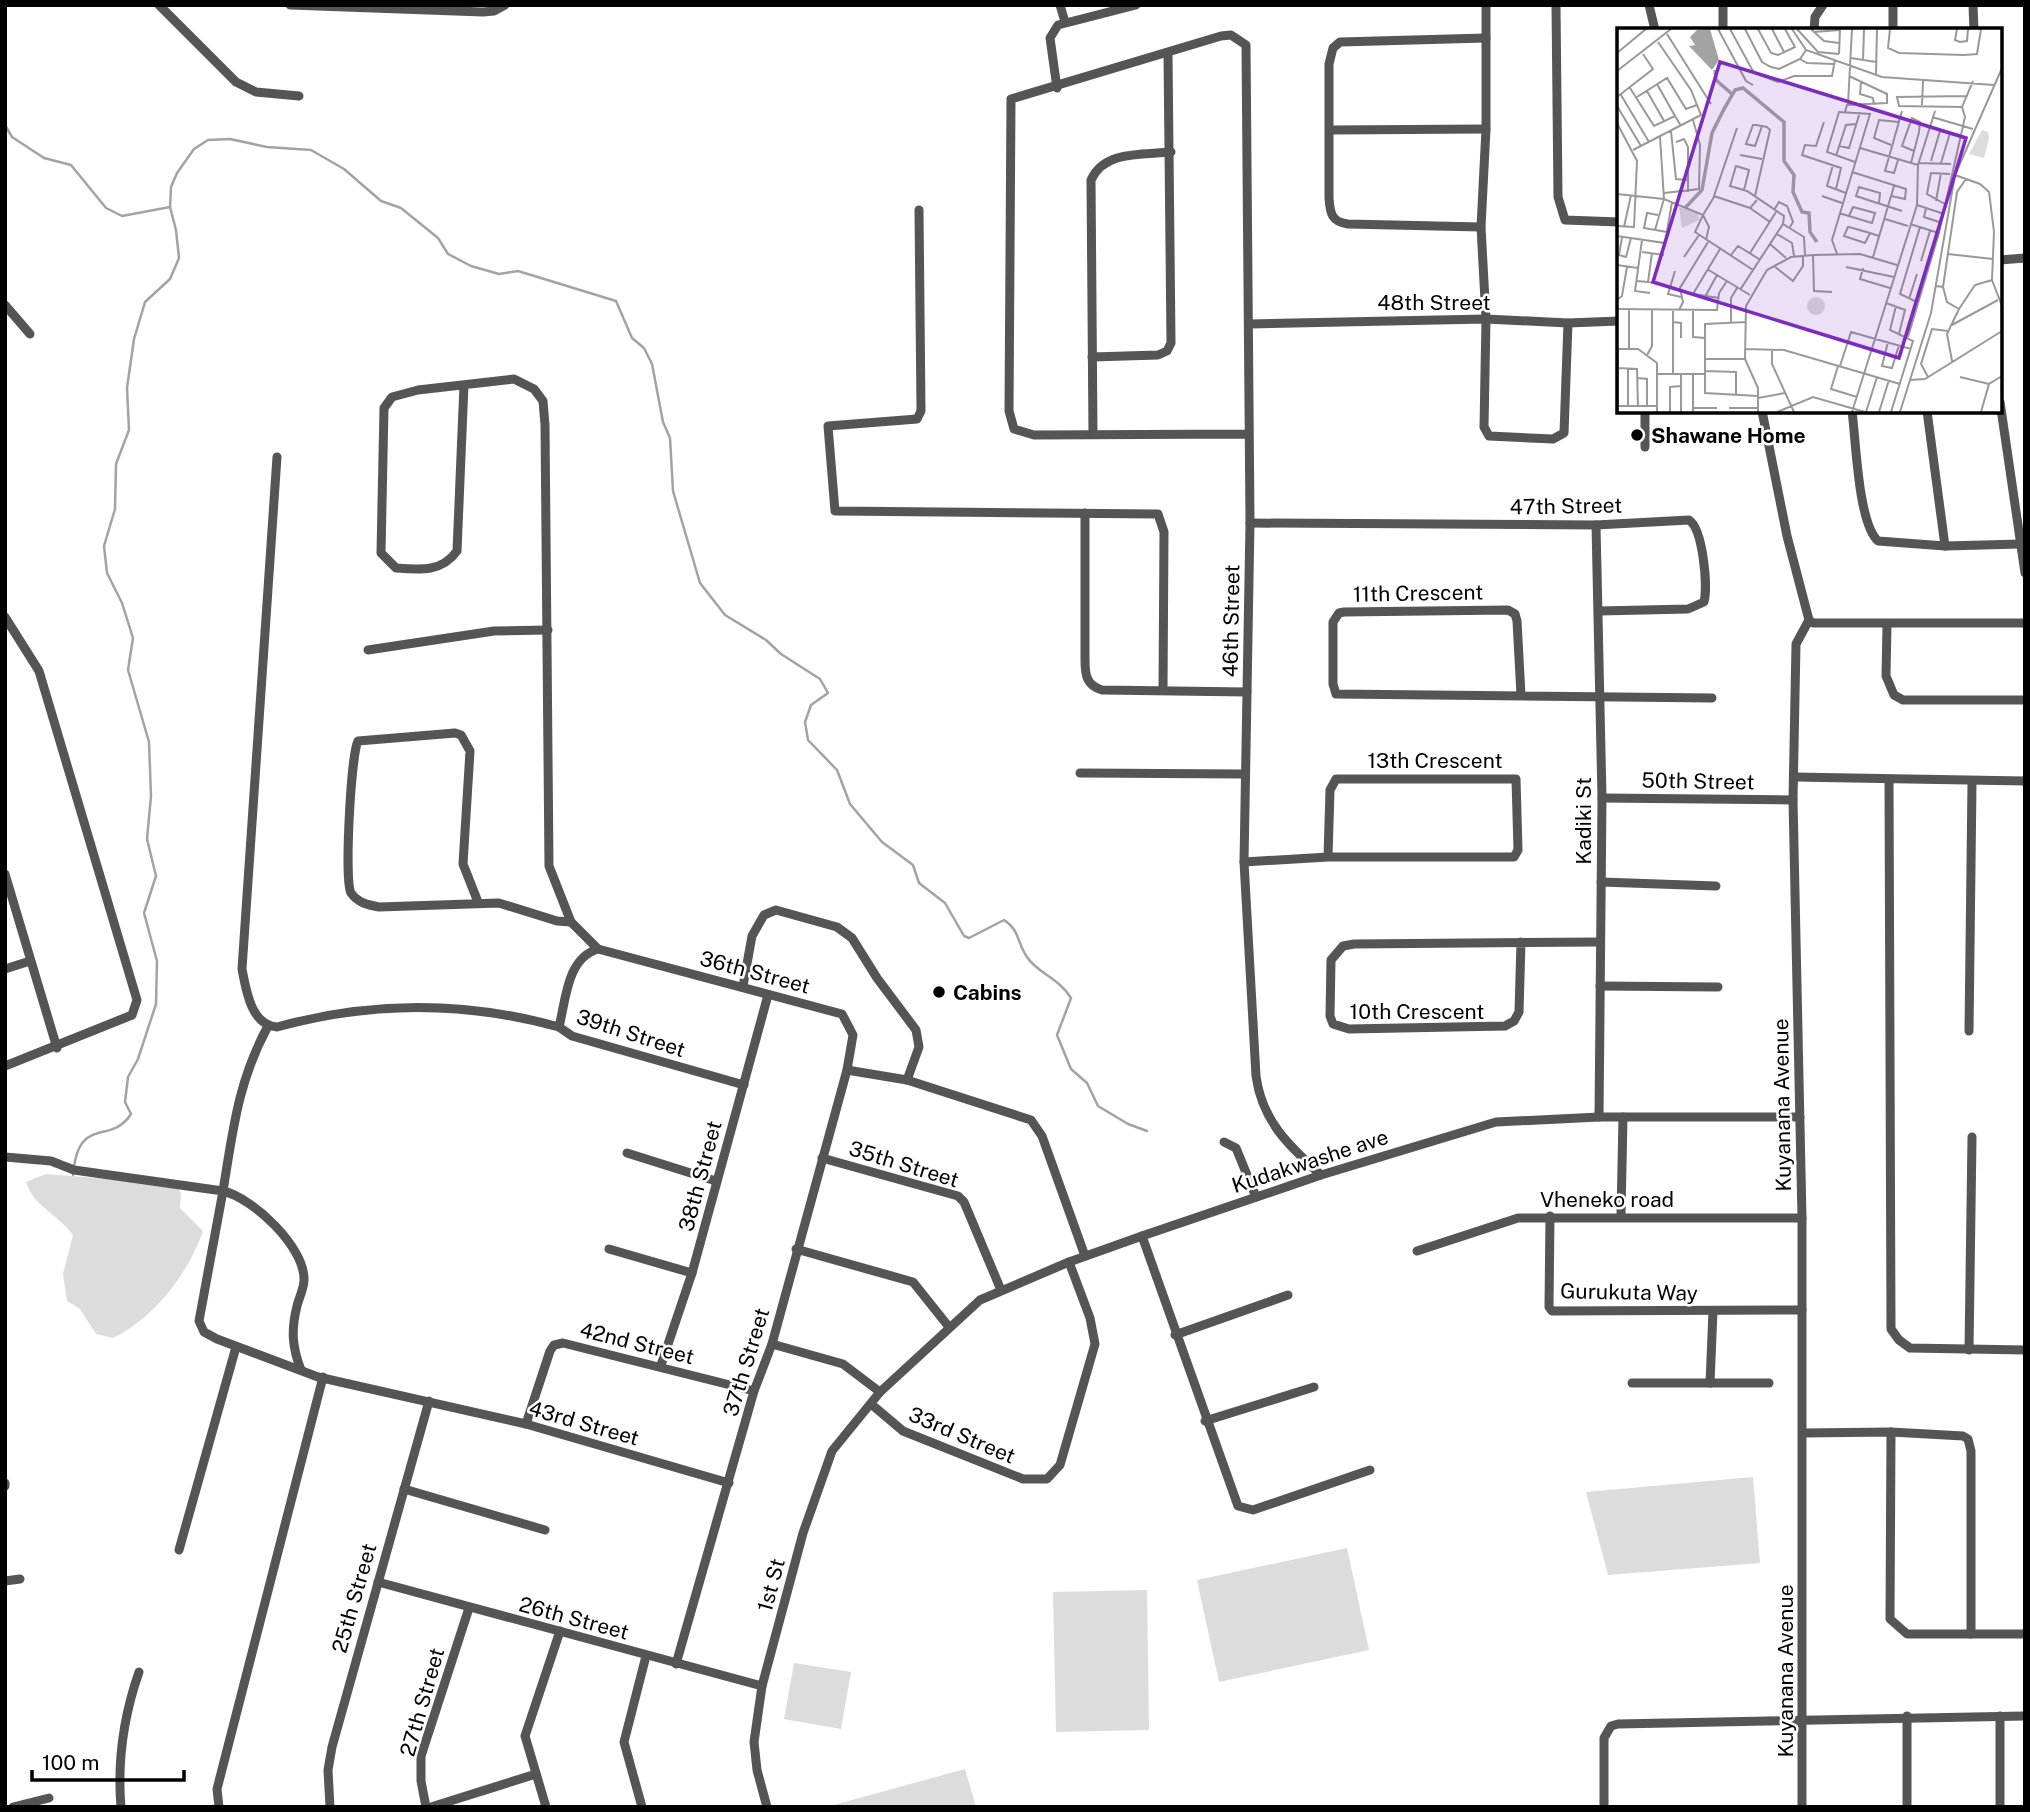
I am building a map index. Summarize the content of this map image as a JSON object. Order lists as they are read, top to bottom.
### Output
{
  "streets": {
    "street": [
      "48th Street",
      "47th Street",
      "11th Crescent",
      "46th Street",
      "13th Crescent",
      "50th Street",
      "Kadiki St",
      "36th Street",
      "10th Crescent",
      "39th Street",
      "Kuyanana Avenue",
      "Kudakwashe ave",
      "35th Street",
      "38th Street",
      "Vheneko road",
      "Gurukuta Way",
      "42nd Street",
      "37th Street",
      "43rd Street",
      "33rd Street",
      "1st St",
      "25th Street",
      "26th Street",
      "27th Street"
    ]
  },
  "crossings": [
    ["48th Street", "46th Street"],
    ["47th Street", "46th Street"],
    ["47th Street", "Kadiki St"],
    ["11th Crescent", "Kadiki St"],
    ["46th Street", "13th Crescent"],
    ["46th Street", "Kudakwashe ave"],
    ["50th Street", "Kadiki St"],
    ["50th Street", "Kuyanana Avenue"],
    ["Kadiki St", "10th Crescent"],
    ["Kadiki St", "Kudakwashe ave"],
    ["36th Street", "39th Street"],
    ["36th Street", "38th Street"],
    ["36th Street", "37th Street"],
    ["39th Street", "38th Street"],
    ["Kuyanana Avenue", "Kudakwashe ave"],
    ["Kuyanana Avenue", "Vheneko road"],
    ["Kuyanana Avenue", "Gurukuta Way"],
    ["Kudakwashe ave", "35th Street"],
    ["Kudakwashe ave", "33rd Street"],
    ["Kudakwashe ave", "1st St"],
    ["35th Street", "37th Street"],
    ["38th Street", "42nd Street"],
    ["Vheneko road", "Gurukuta Way"],
    ["42nd Street", "37th Street"],
    ["42nd Street", "43rd Street"],
    ["37th Street", "43rd Street"],
    ["37th Street", "26th Street"],
    ["43rd Street", "25th Street"],
    ["33rd Street", "1st St"],
    ["1st St", "26th Street"],
    ["25th Street", "26th Street"],
    ["26th Street", "27th Street"]
  ],
  "places": ["Shawane Home", "Cabins"],
  "scale_bar": "100 m"
}
